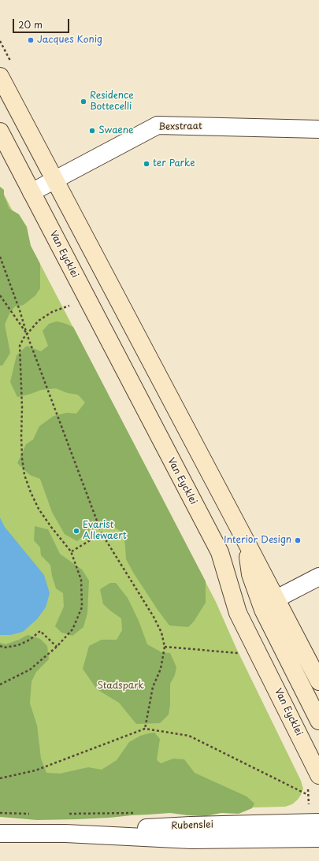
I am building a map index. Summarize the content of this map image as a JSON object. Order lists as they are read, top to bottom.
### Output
{
  "streets": {
    "main road": ["Van Eycklei"],
    "street": ["Bexstraat", "Rubenslei"]
  },
  "parks": ["Stadspark"],
  "places": [
    "Jacques Konig",
    "Residence Bottecelli",
    "Swaene",
    "ter Parke",
    "Evarist Allewaert",
    "Interior Design"
  ],
  "scale_bar": "20 m"
}
